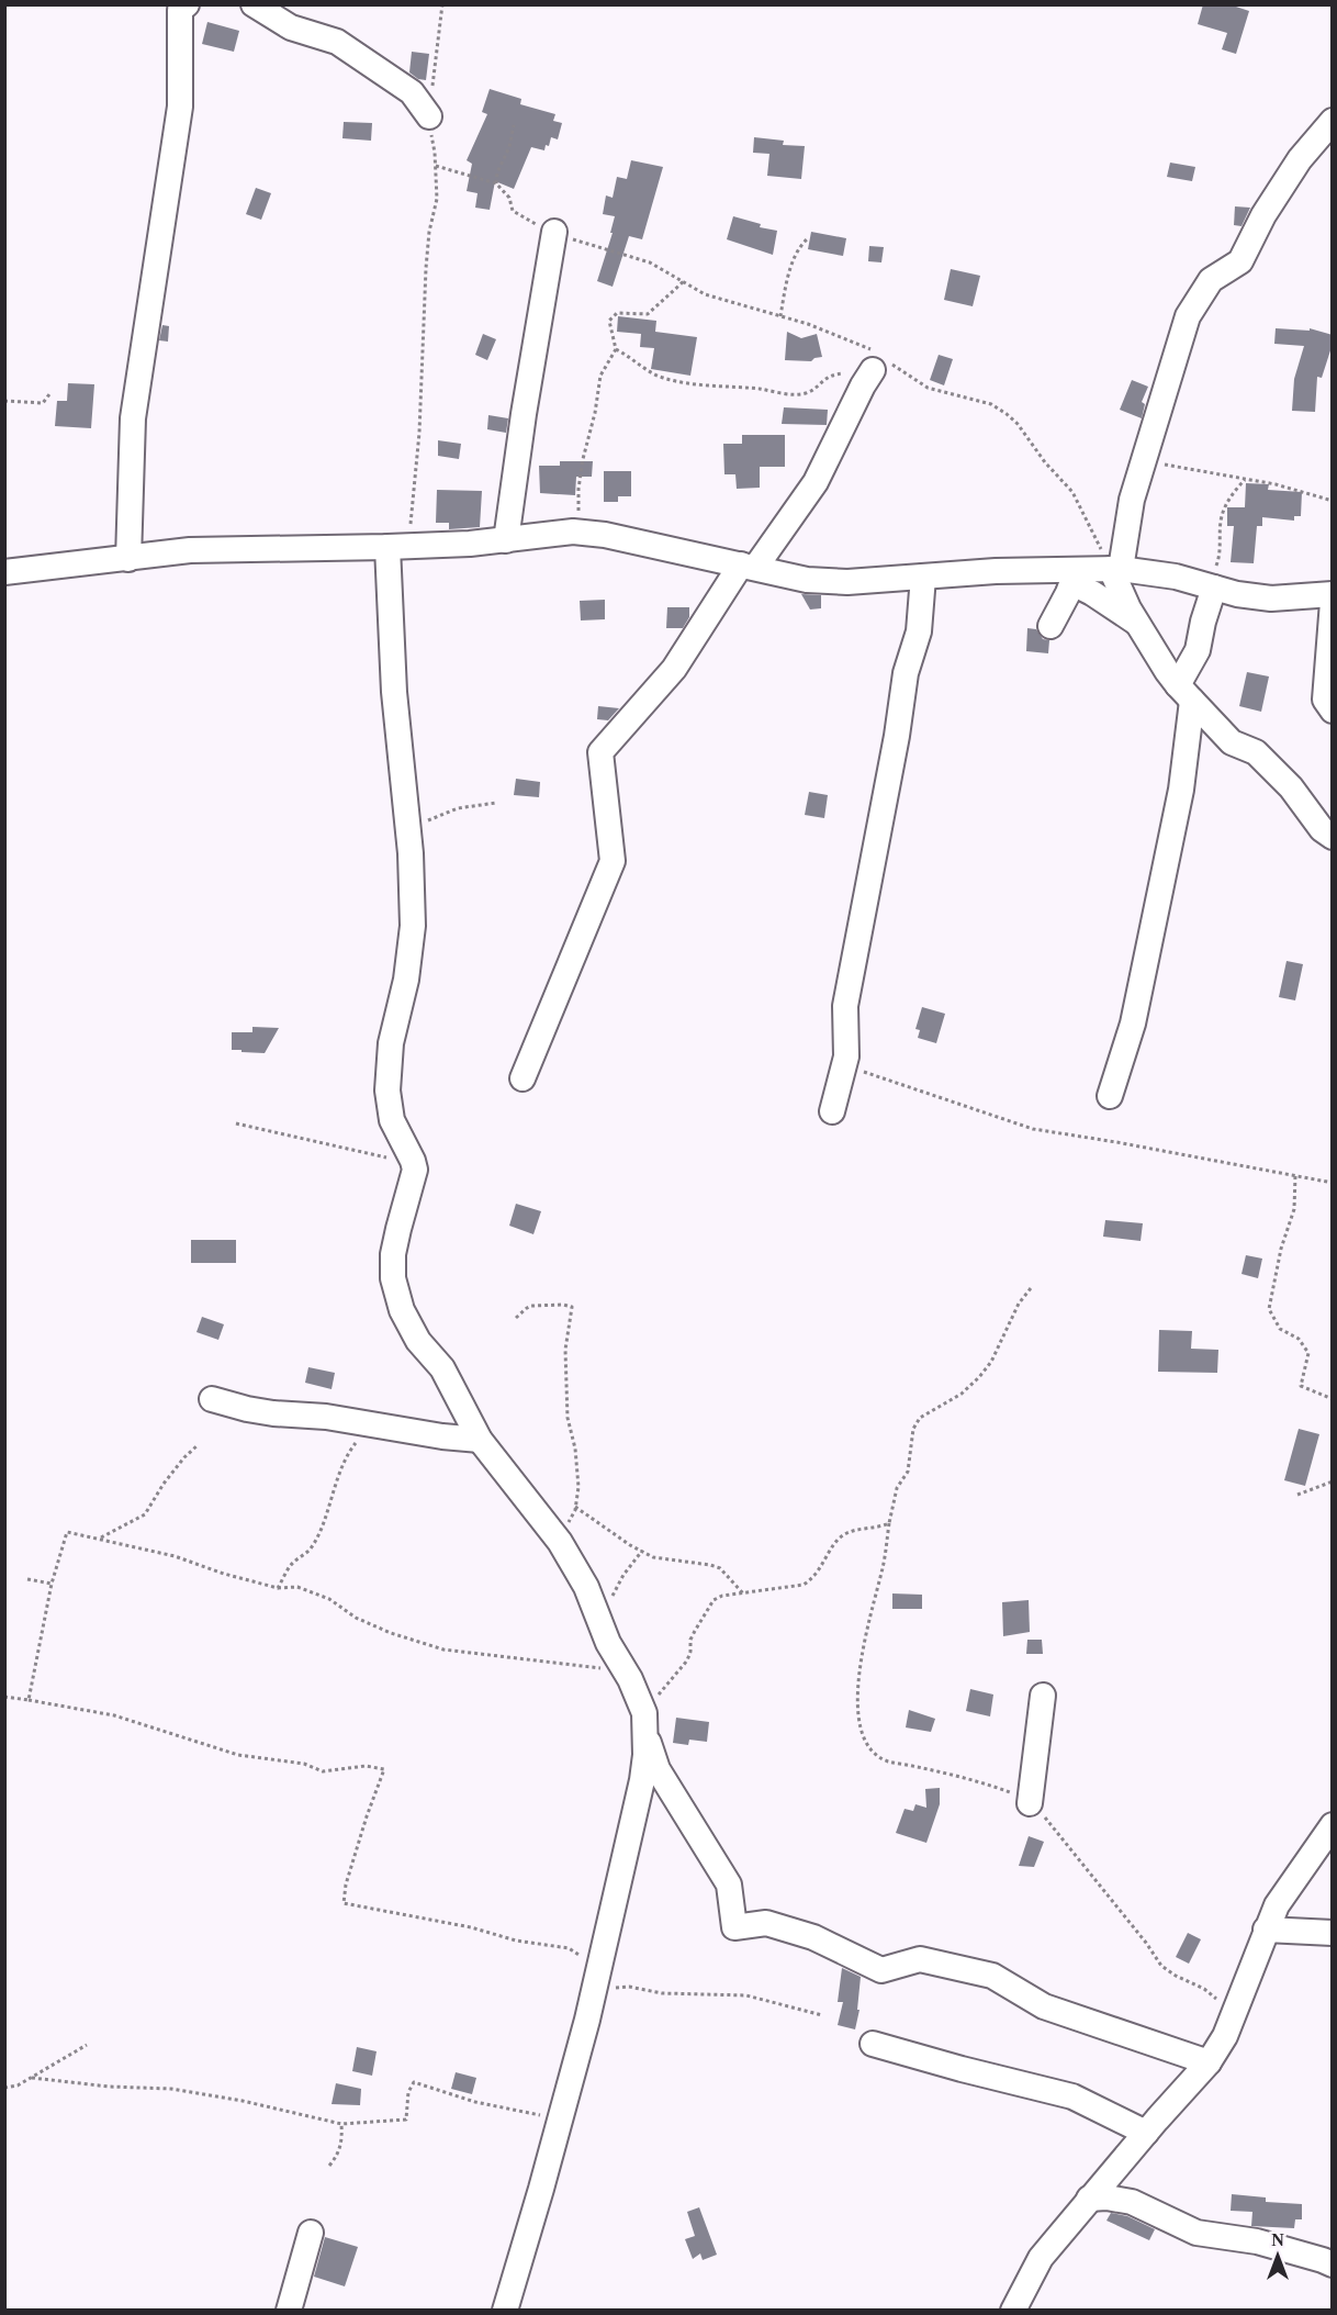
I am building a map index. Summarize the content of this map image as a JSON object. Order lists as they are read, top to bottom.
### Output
{
  "north": "top"
}
